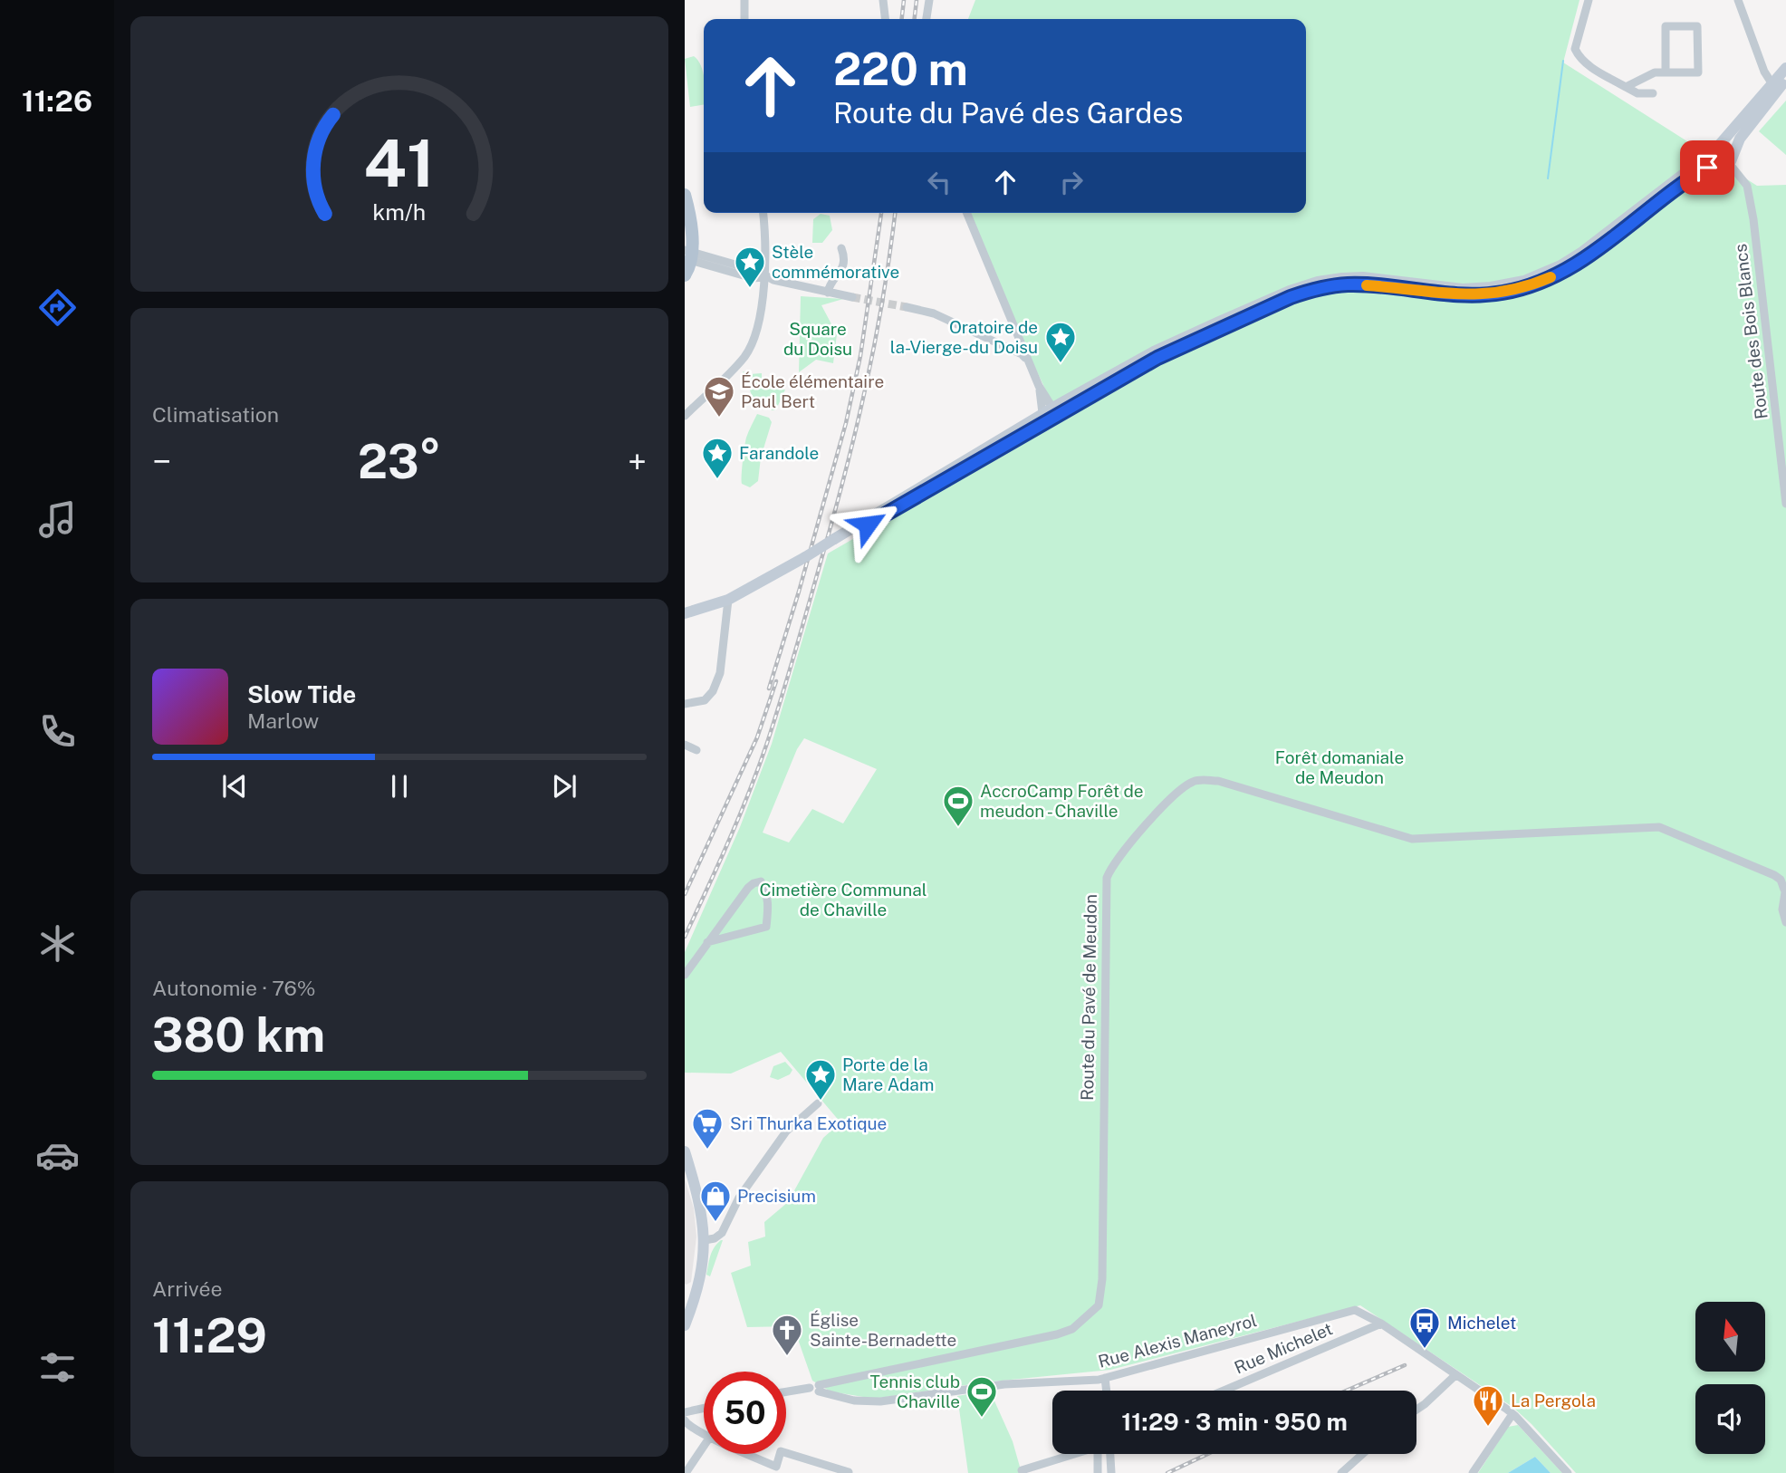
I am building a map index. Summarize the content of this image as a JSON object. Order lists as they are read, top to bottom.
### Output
{
  "streets": {
    "street": [
      "Route des Bois Blancs",
      "Route du Pavé de Meudon",
      "Rue Alexis Maneyrol",
      "Rue Michelet"
    ]
  },
  "crossings": [
    ["Route du Pavé de Meudon", "Rue Alexis Maneyrol"],
    ["Rue Alexis Maneyrol", "Rue Michelet"]
  ],
  "parks": ["Square du Doisu", "Forêt domaniale de Meudon", "Cimetière Communal de Chaville"],
  "places": {
    "place": [
      "Stèle commémorative",
      "Oratoire de la-Vierge-du Doisu",
      "Farandole",
      "Porte de la Mare Adam"
    ],
    "school or university": ["École élémentaire Paul Bert"],
    "sports": ["AccroCamp Forêt de meudon - Chaville", "Tennis club Chaville"],
    "supermarket": ["Sri Thurka Exotique"],
    "shop": ["Precisium"],
    "bus stop": ["Michelet"],
    "church": ["Église Sainte-Bernadette"],
    "restaurant": ["La Pergola"]
  },
  "north": "top",
  "page": {
    "tabs": "11:26",
    "turn": ["220 m", "Route du Pavé des Gardes"],
    "tile": [
      "Climatisation",
      ["Autonomie · 76%", "380 km"],
      ["Arrivée", "11:29"]
    ],
    "heat": ["−", "23°", "+"],
    "song": ["Slow Tide", "Marlow"],
    "limit": "50",
    "trip": "11:29 · 3 min · 950 m",
    "gauge": ["41", "km/h"]
  }
}
